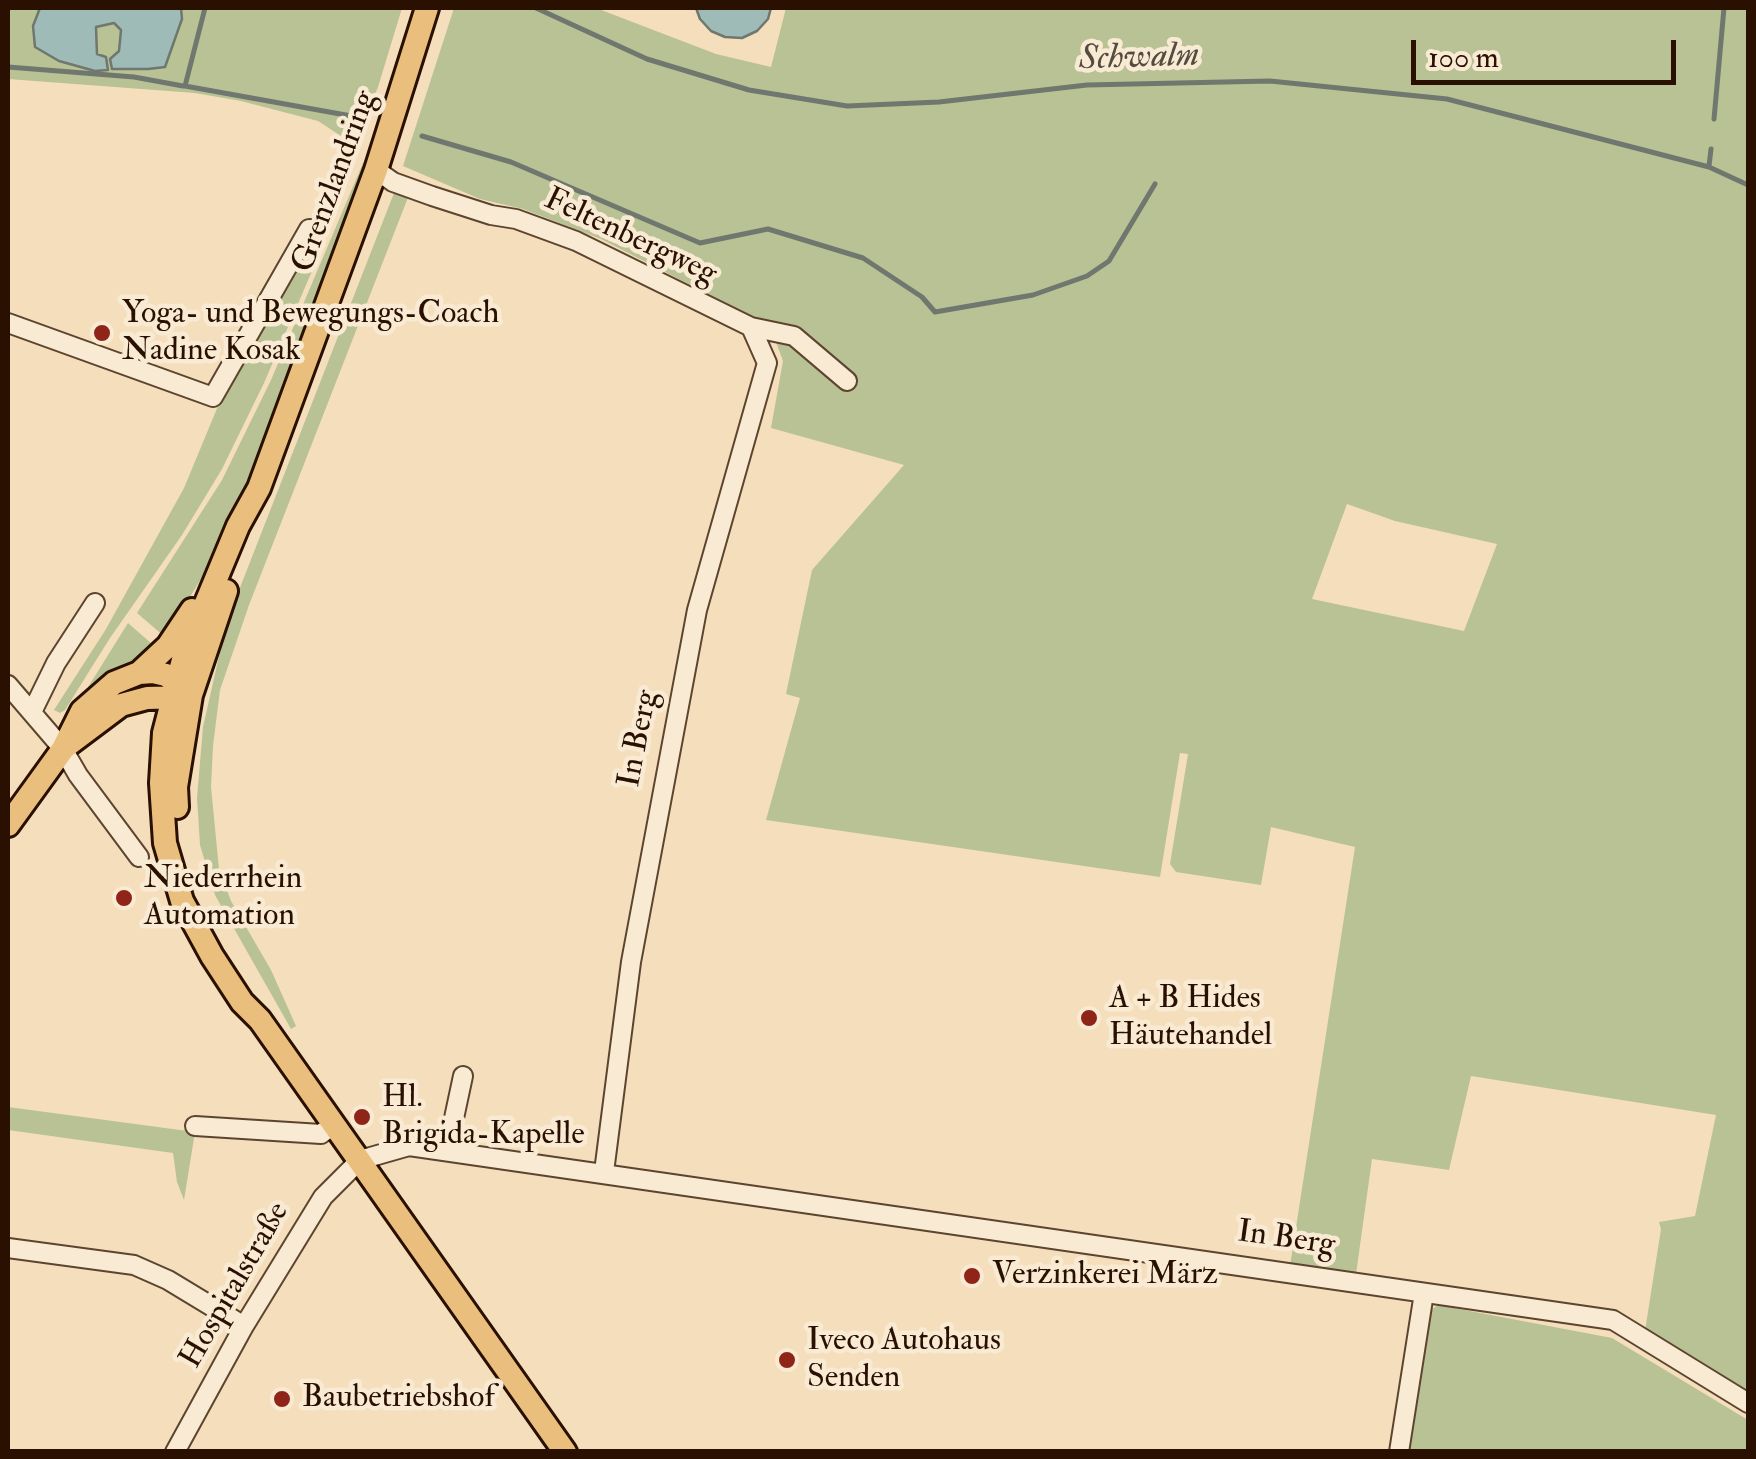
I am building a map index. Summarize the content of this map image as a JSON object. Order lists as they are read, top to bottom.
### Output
{
  "streets": {
    "main road": ["Grenzlandring"],
    "street": ["Feltenbergweg", "In Berg", "Hospitalstraße"]
  },
  "crossings": [
    ["Grenzlandring", "Feltenbergweg"],
    ["Feltenbergweg", "In Berg"],
    ["In Berg", "Hospitalstraße"]
  ],
  "water": ["Schwalm"],
  "places": [
    "Yoga- und Bewegungs-Coach Nadine Kosak",
    "Niederrhein Automation",
    "A + B Hides Häutehandel",
    "Hl. Brigida-Kapelle",
    "Verzinkerei März",
    "Iveco Autohaus Senden",
    "Baubetriebshof"
  ],
  "scale_bar": "100 m"
}
